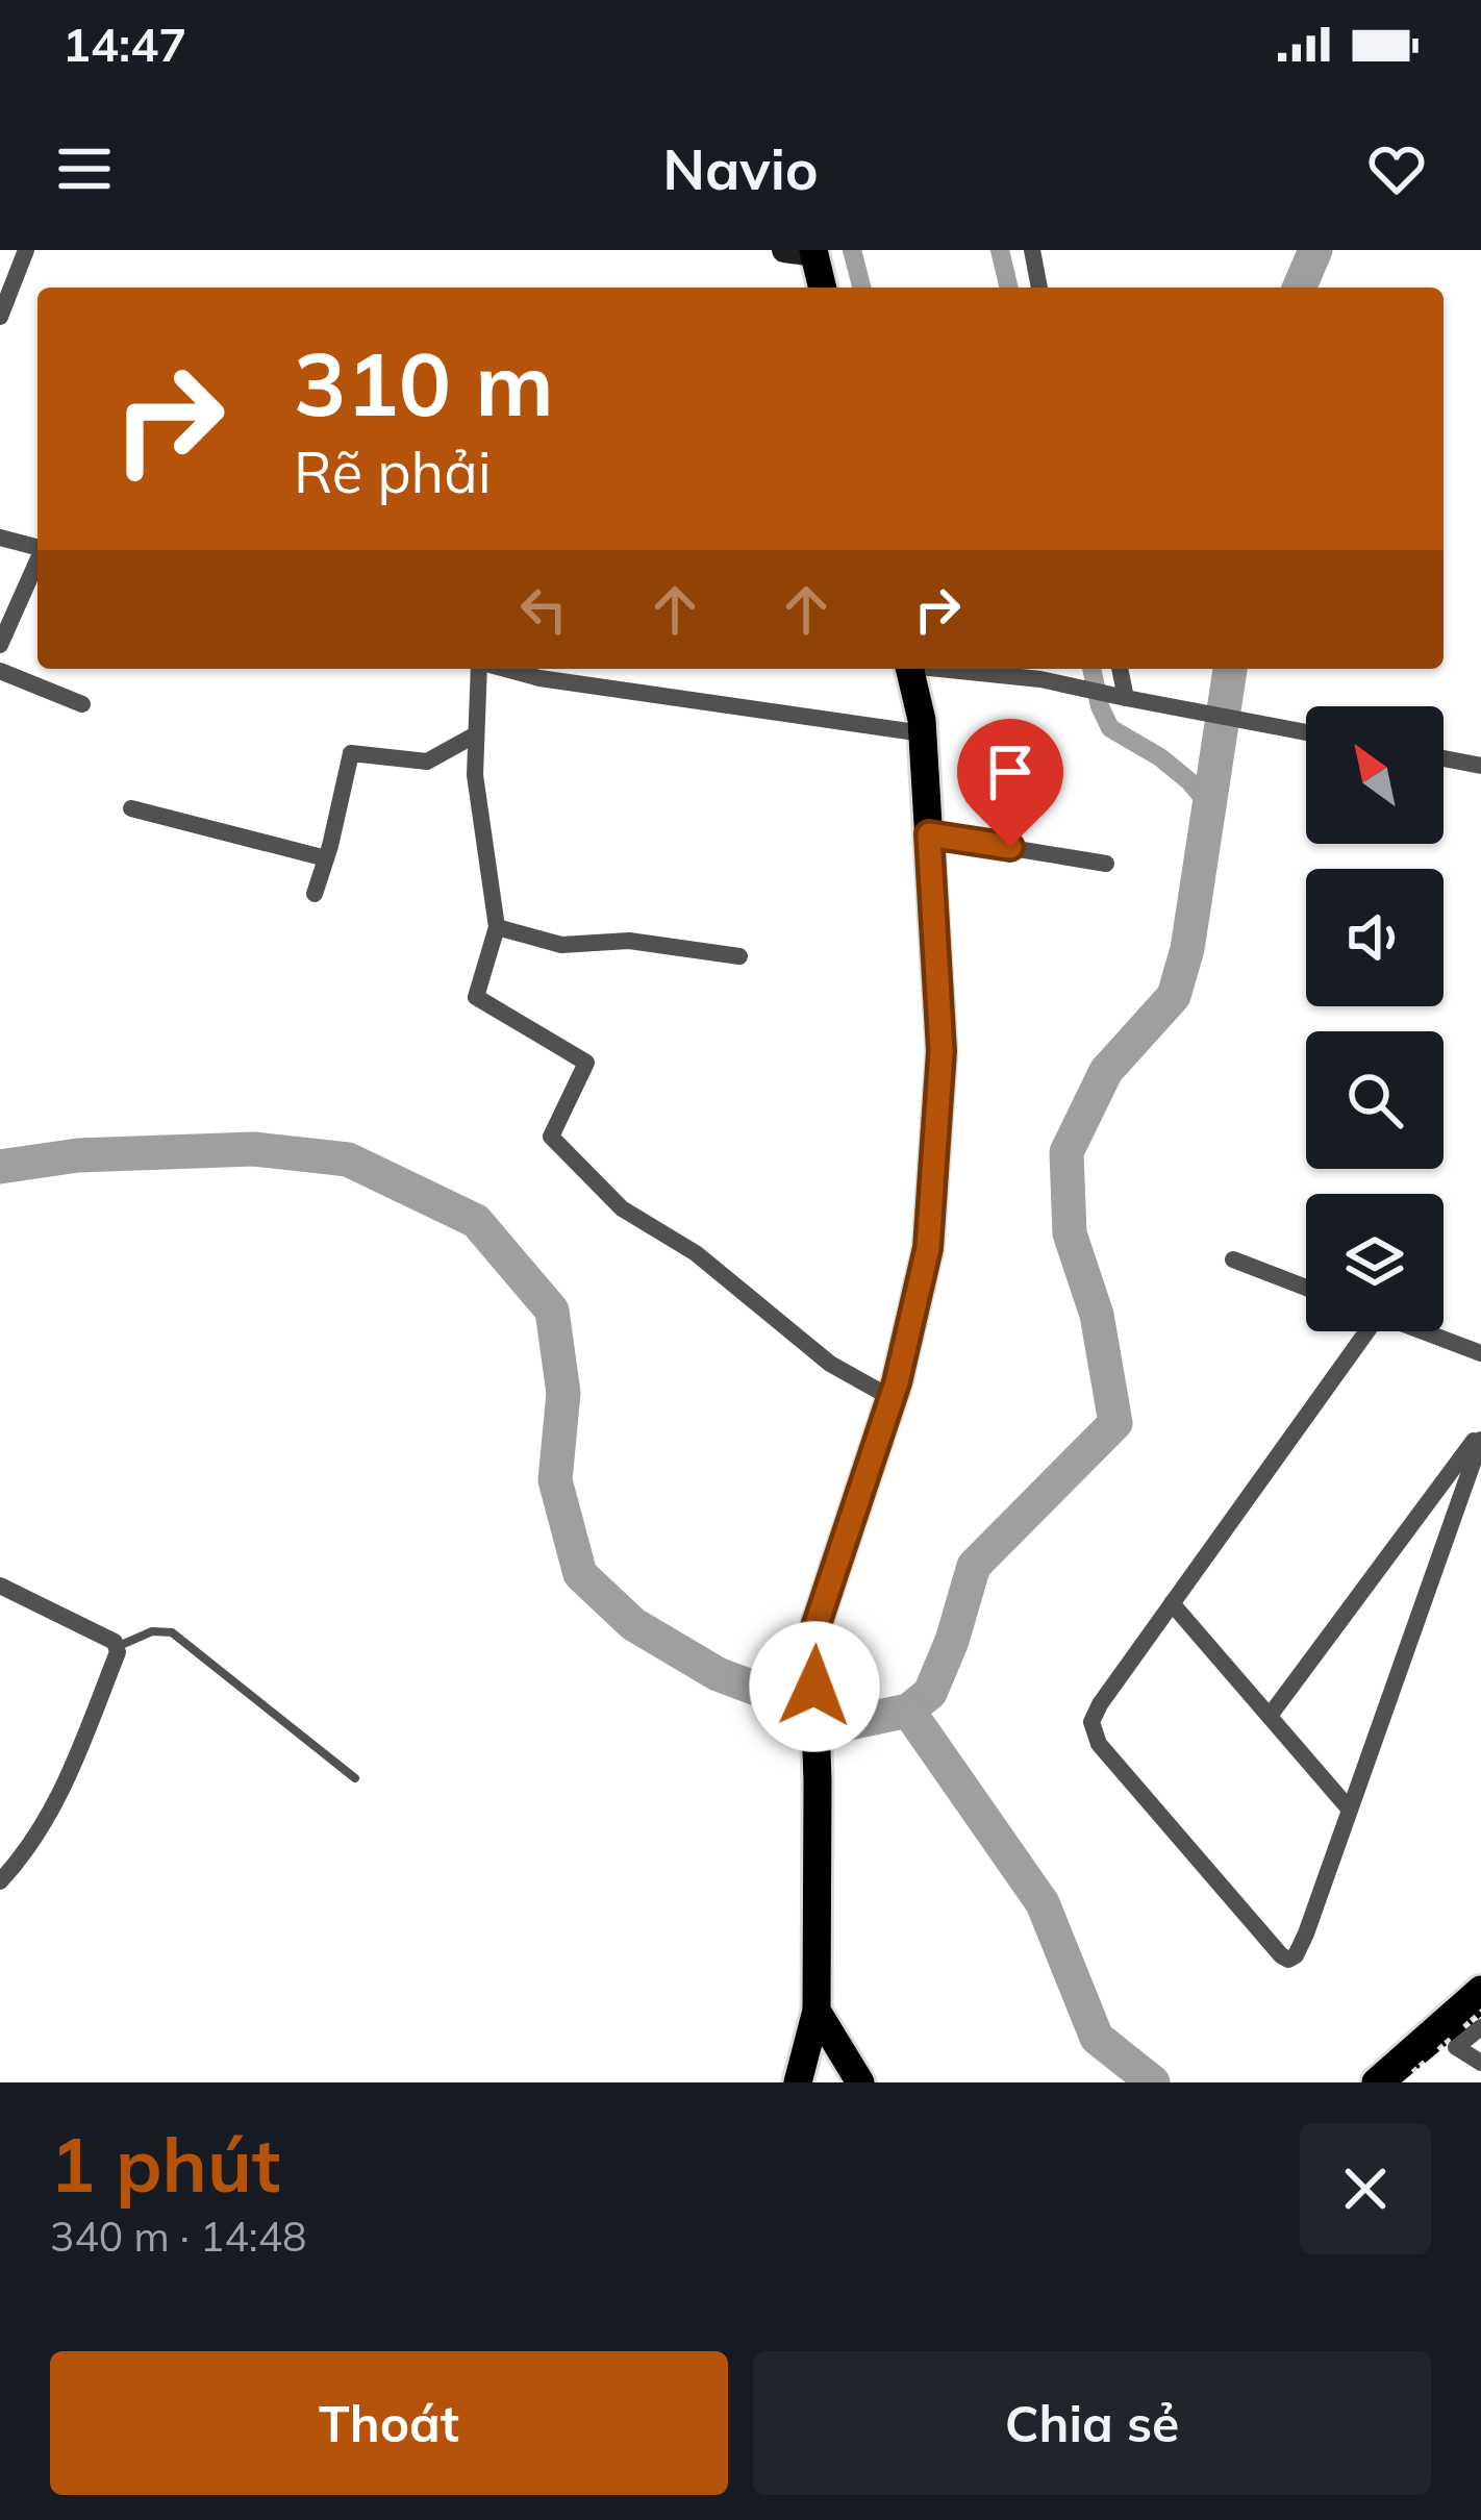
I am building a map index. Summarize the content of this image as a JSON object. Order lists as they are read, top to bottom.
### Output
{
  "north": "top left",
  "page": {
    "status": "14:47",
    "header": "Navio",
    "turn": ["310 m", "Rẽ phải"],
    "heading": ["1 phút", "340 m · 14:48"],
    "buttons": ["Thoát", "Chia sẻ"]
  }
}
